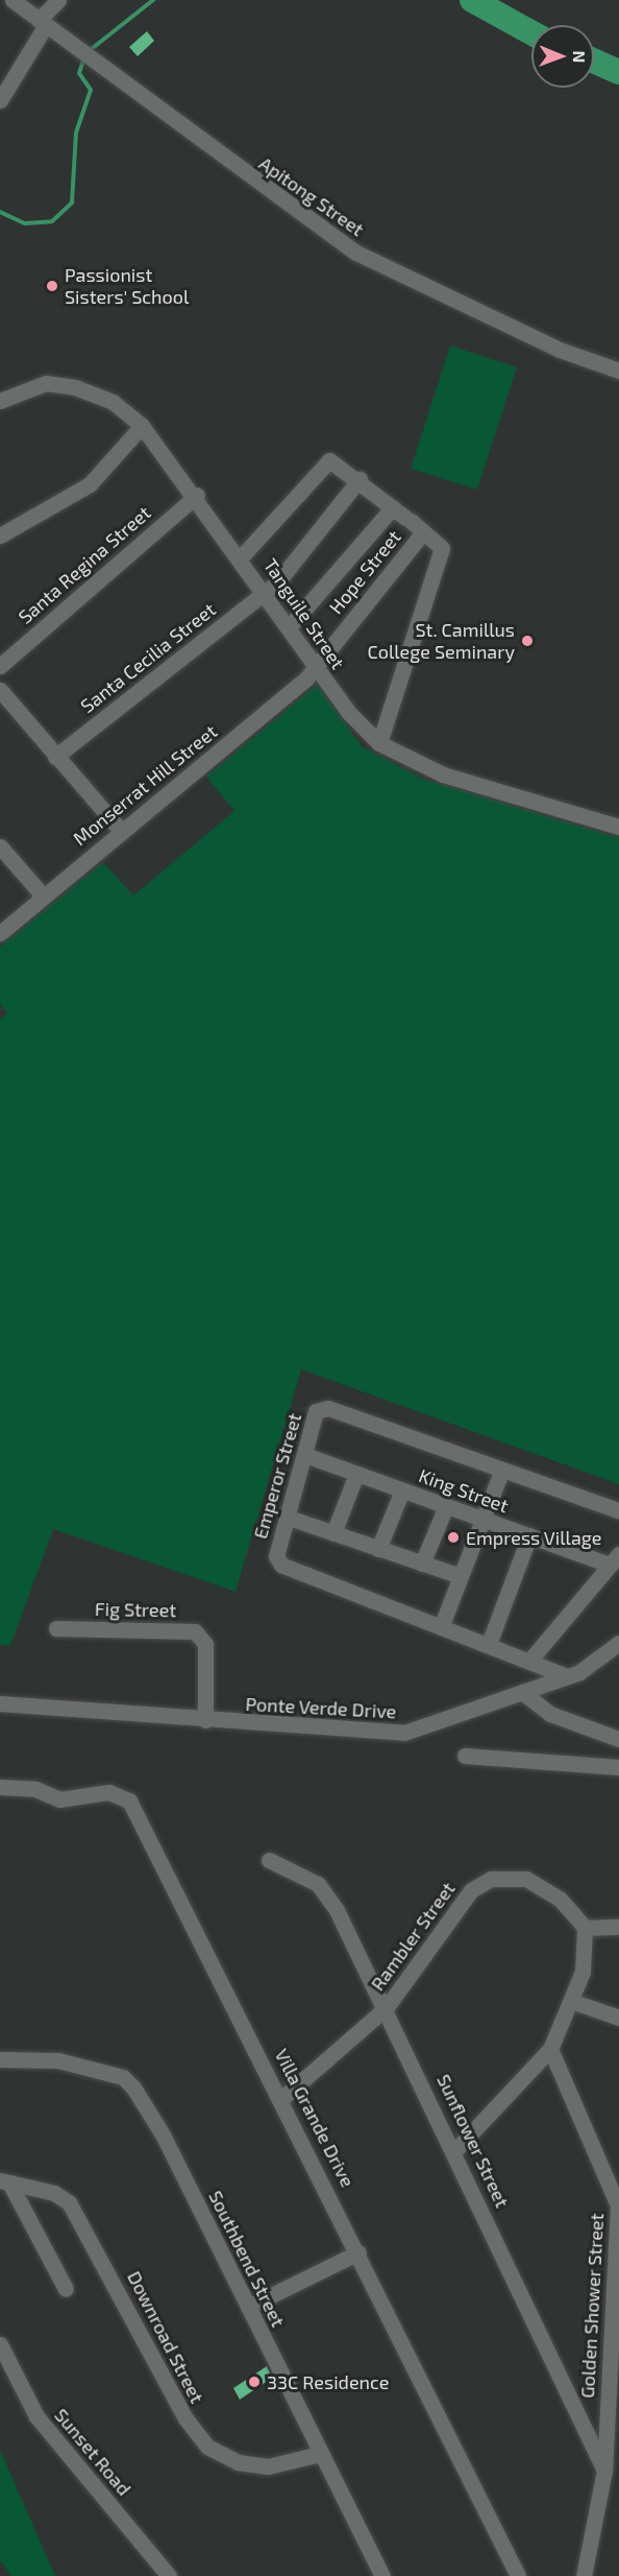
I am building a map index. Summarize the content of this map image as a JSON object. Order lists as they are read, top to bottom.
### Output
{
  "streets": {
    "street": [
      "Apitong Street",
      "Santa Regina Street",
      "Hope Street",
      "Tanguile Street",
      "Santa Cecilia Street",
      "Monserrat Hill Street",
      "Emperor Street",
      "King Street",
      "Fig Street",
      "Ponte Verde Drive",
      "Rambler Street",
      "Villa Grande Drive",
      "Sunflower Street",
      "Southbend Street",
      "Golden Shower Street",
      "Downroad Street",
      "Sunset Road"
    ]
  },
  "crossings": [
    ["Santa Regina Street", "Tanguile Street"],
    ["Hope Street", "Tanguile Street"],
    ["Hope Street", "Monserrat Hill Street"],
    ["Tanguile Street", "Santa Cecilia Street"],
    ["Tanguile Street", "Monserrat Hill Street"],
    ["Emperor Street", "King Street"],
    ["Emperor Street", "Ponte Verde Drive"],
    ["Fig Street", "Ponte Verde Drive"],
    ["Rambler Street", "Villa Grande Drive"],
    ["Rambler Street", "Sunflower Street"],
    ["Sunflower Street", "Golden Shower Street"],
    ["Southbend Street", "Downroad Street"]
  ],
  "places": [
    "Passionist Sisters' School",
    "St. Camillus College Seminary",
    "Empress Village",
    "33C Residence"
  ],
  "north": "right"
}
